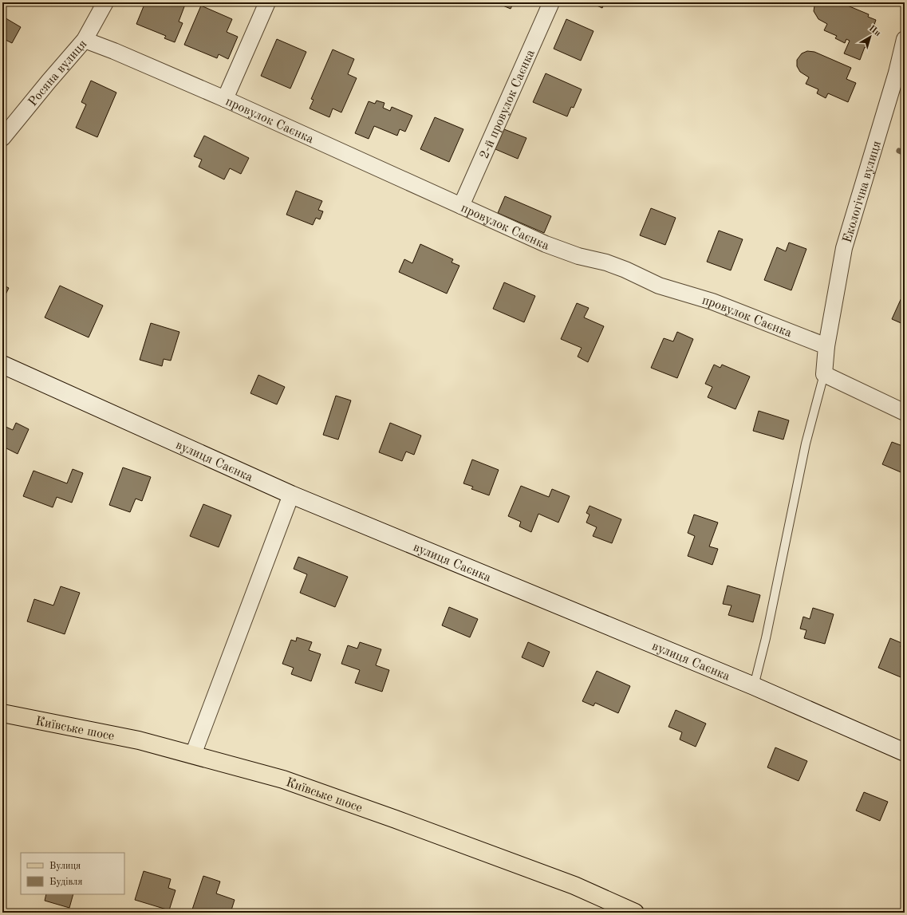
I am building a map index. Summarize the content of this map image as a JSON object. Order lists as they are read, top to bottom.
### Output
{
  "streets": {
    "main road": ["Київське шосе"],
    "street": [
      "Росяна вулиця",
      "2-й провулок Саєнка",
      "провулок Саєнка",
      "Екологічна вулиця",
      "вулиця Саєнка"
    ]
  },
  "crossings": [
    ["Росяна вулиця", "провулок Саєнка"],
    ["2-й провулок Саєнка", "провулок Саєнка"],
    ["провулок Саєнка", "Екологічна вулиця"]
  ],
  "legend": ["Вулиця", "Будівля"],
  "north": "top right"
}
